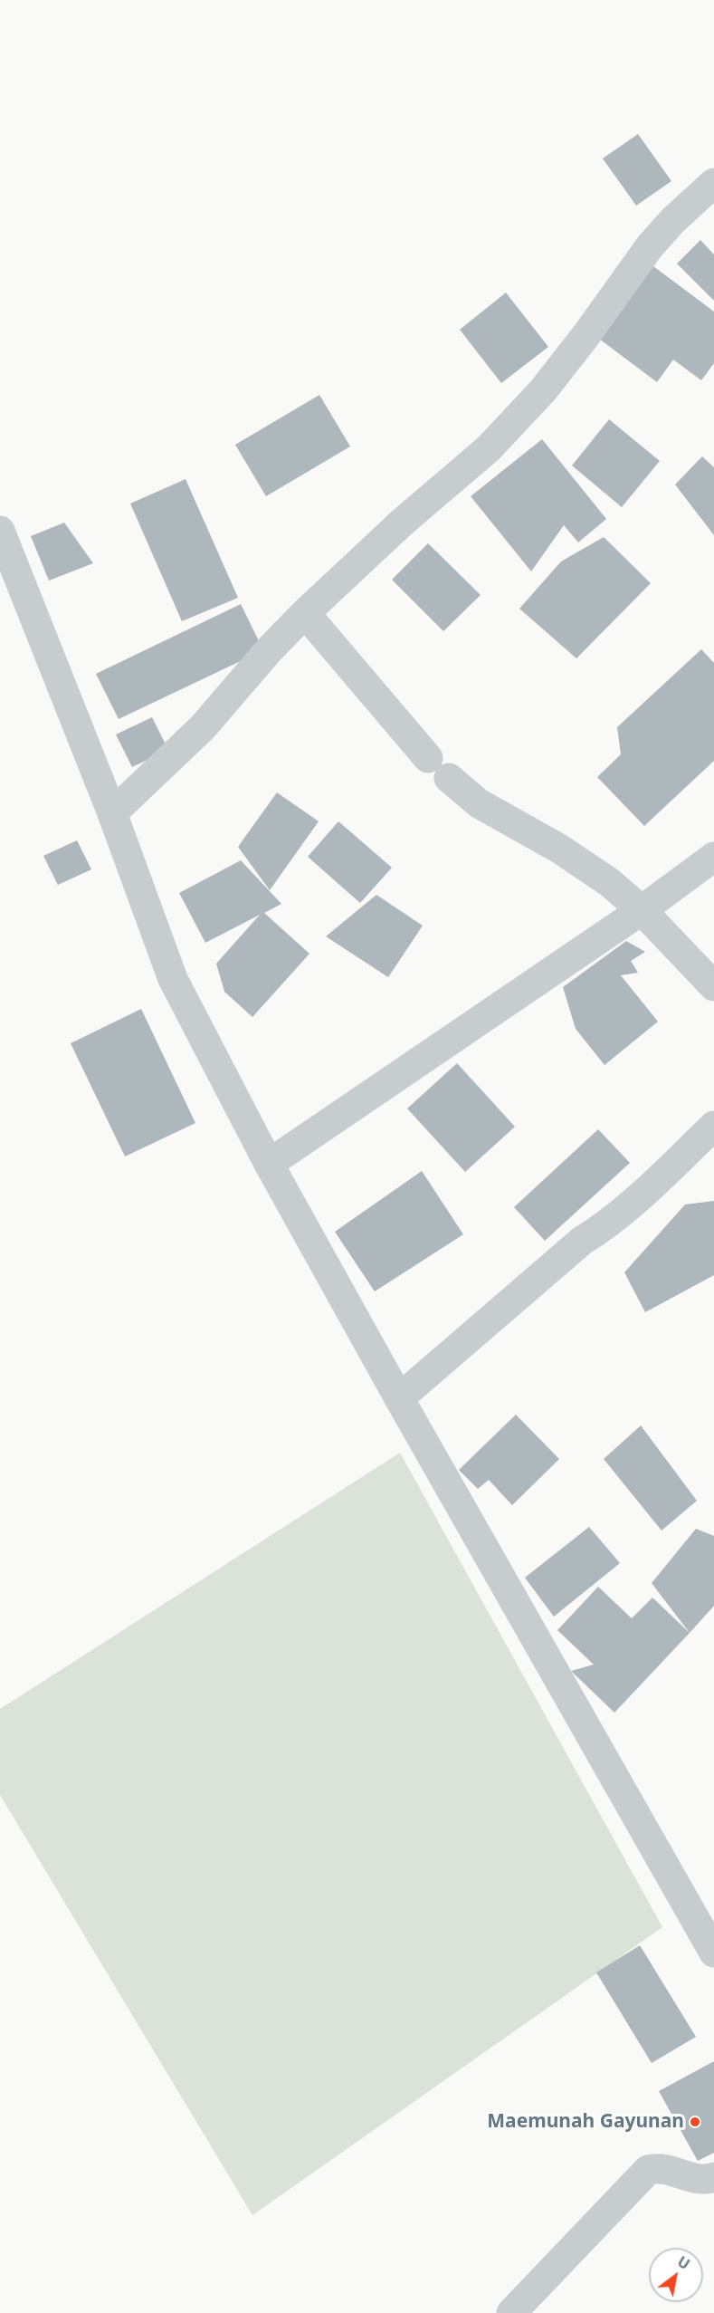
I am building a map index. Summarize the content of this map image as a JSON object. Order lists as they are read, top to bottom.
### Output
{
  "places": ["Maemunah Gayunan"],
  "north": "top right"
}
